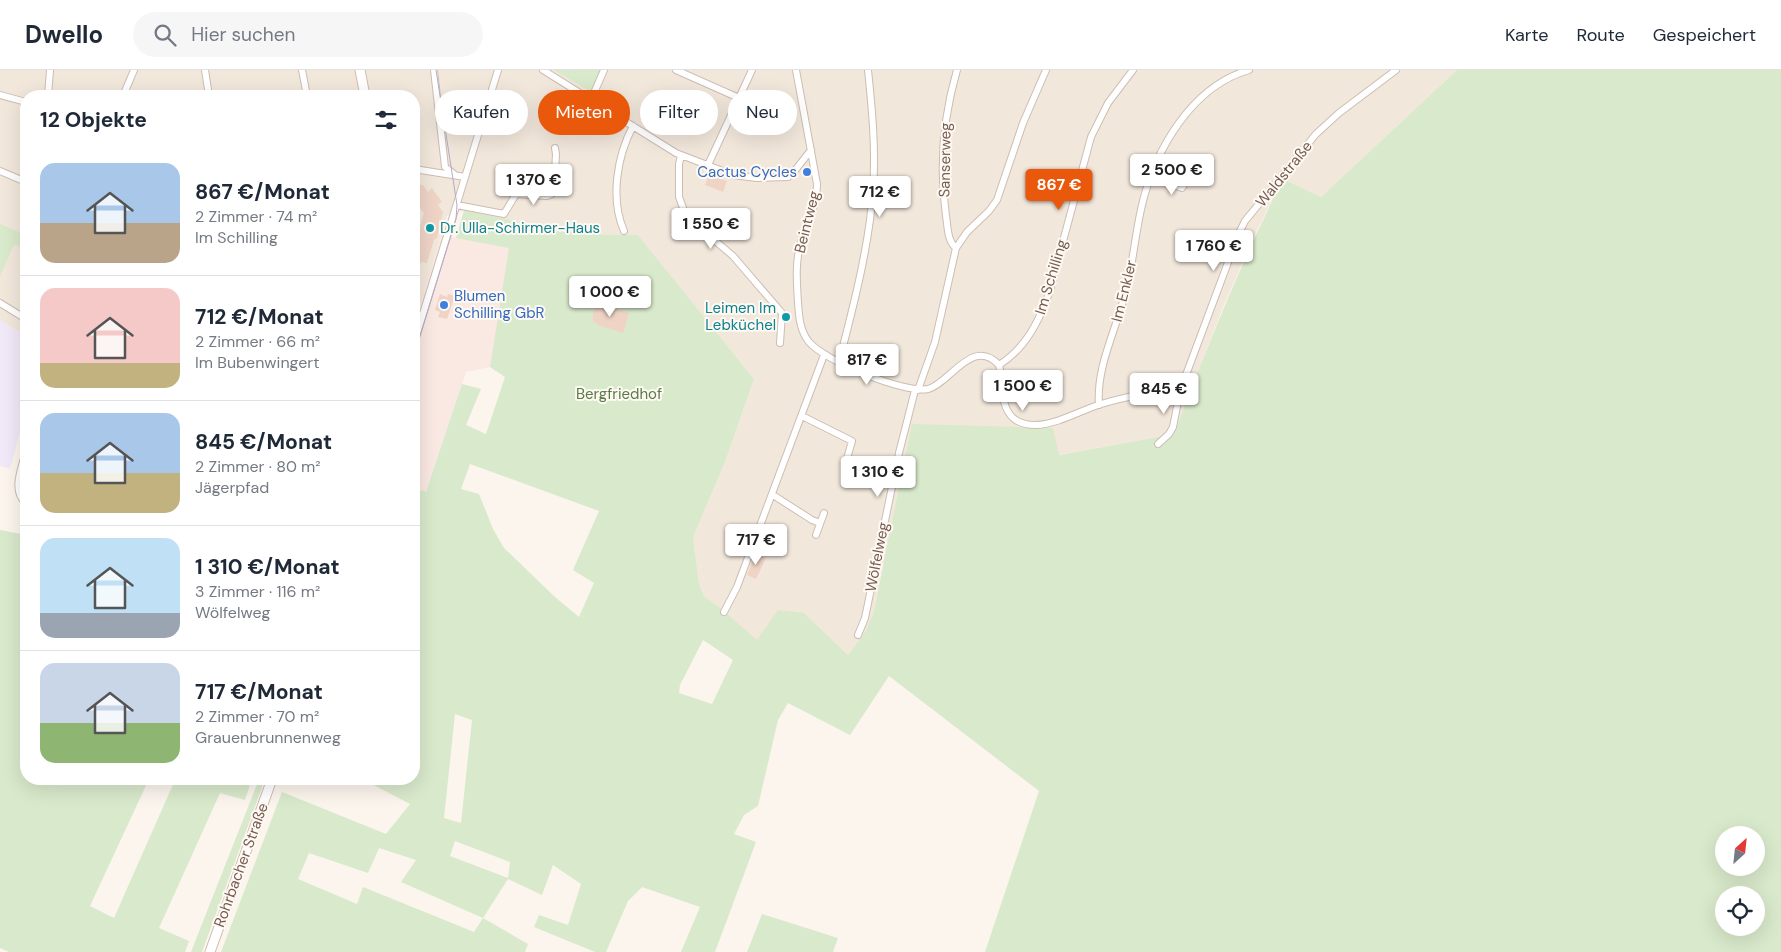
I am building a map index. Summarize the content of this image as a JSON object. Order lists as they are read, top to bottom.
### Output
{
  "streets": {
    "main road": ["Rohrbacher Straße"],
    "street": [
      "Sanserweg",
      "Waldstraße",
      "Beintweg",
      "Im Schilling",
      "Im Enkler",
      "Wölfelweg"
    ]
  },
  "crossings": [
    ["Sanserweg", "Wölfelweg"],
    ["Beintweg", "Wölfelweg"]
  ],
  "parks": ["Bergfriedhof"],
  "places": [
    "Cactus Cycles",
    "Dr. Ulla-Schirmer-Haus",
    "Blumen Schilling GbR",
    "Leimen Im Lebküchel"
  ],
  "north": "top right",
  "page": {
    "header": "Dwello",
    "search": "Hier suchen",
    "nav": ["Karte", "Route", "Gespeichert"],
    "chip": [
      "Kaufen",
      "Mieten",
      "Filter",
      "Neu"
    ],
    "heading": "12 Objekte",
    "list": [
      {
        "name": "867 €/Monat",
        "note": "2 Zimmer · 74 m² · Im Schilling"
      },
      {
        "name": "712 €/Monat",
        "note": "2 Zimmer · 66 m² · Im Bubenwingert"
      },
      {
        "name": "845 €/Monat",
        "note": "2 Zimmer · 80 m² · Jägerpfad"
      },
      {
        "name": "1 310 €/Monat",
        "note": "3 Zimmer · 116 m² · Wölfelweg"
      },
      {
        "name": "717 €/Monat",
        "note": "2 Zimmer · 70 m² · Grauenbrunnenweg"
      }
    ],
    "price": [
      "2 500 €",
      "1 370 €",
      "867 €",
      "712 €",
      "1 550 €",
      "1 760 €",
      "1 000 €",
      "817 €",
      "1 500 €",
      "845 €",
      "1 310 €",
      "717 €"
    ]
  }
}
